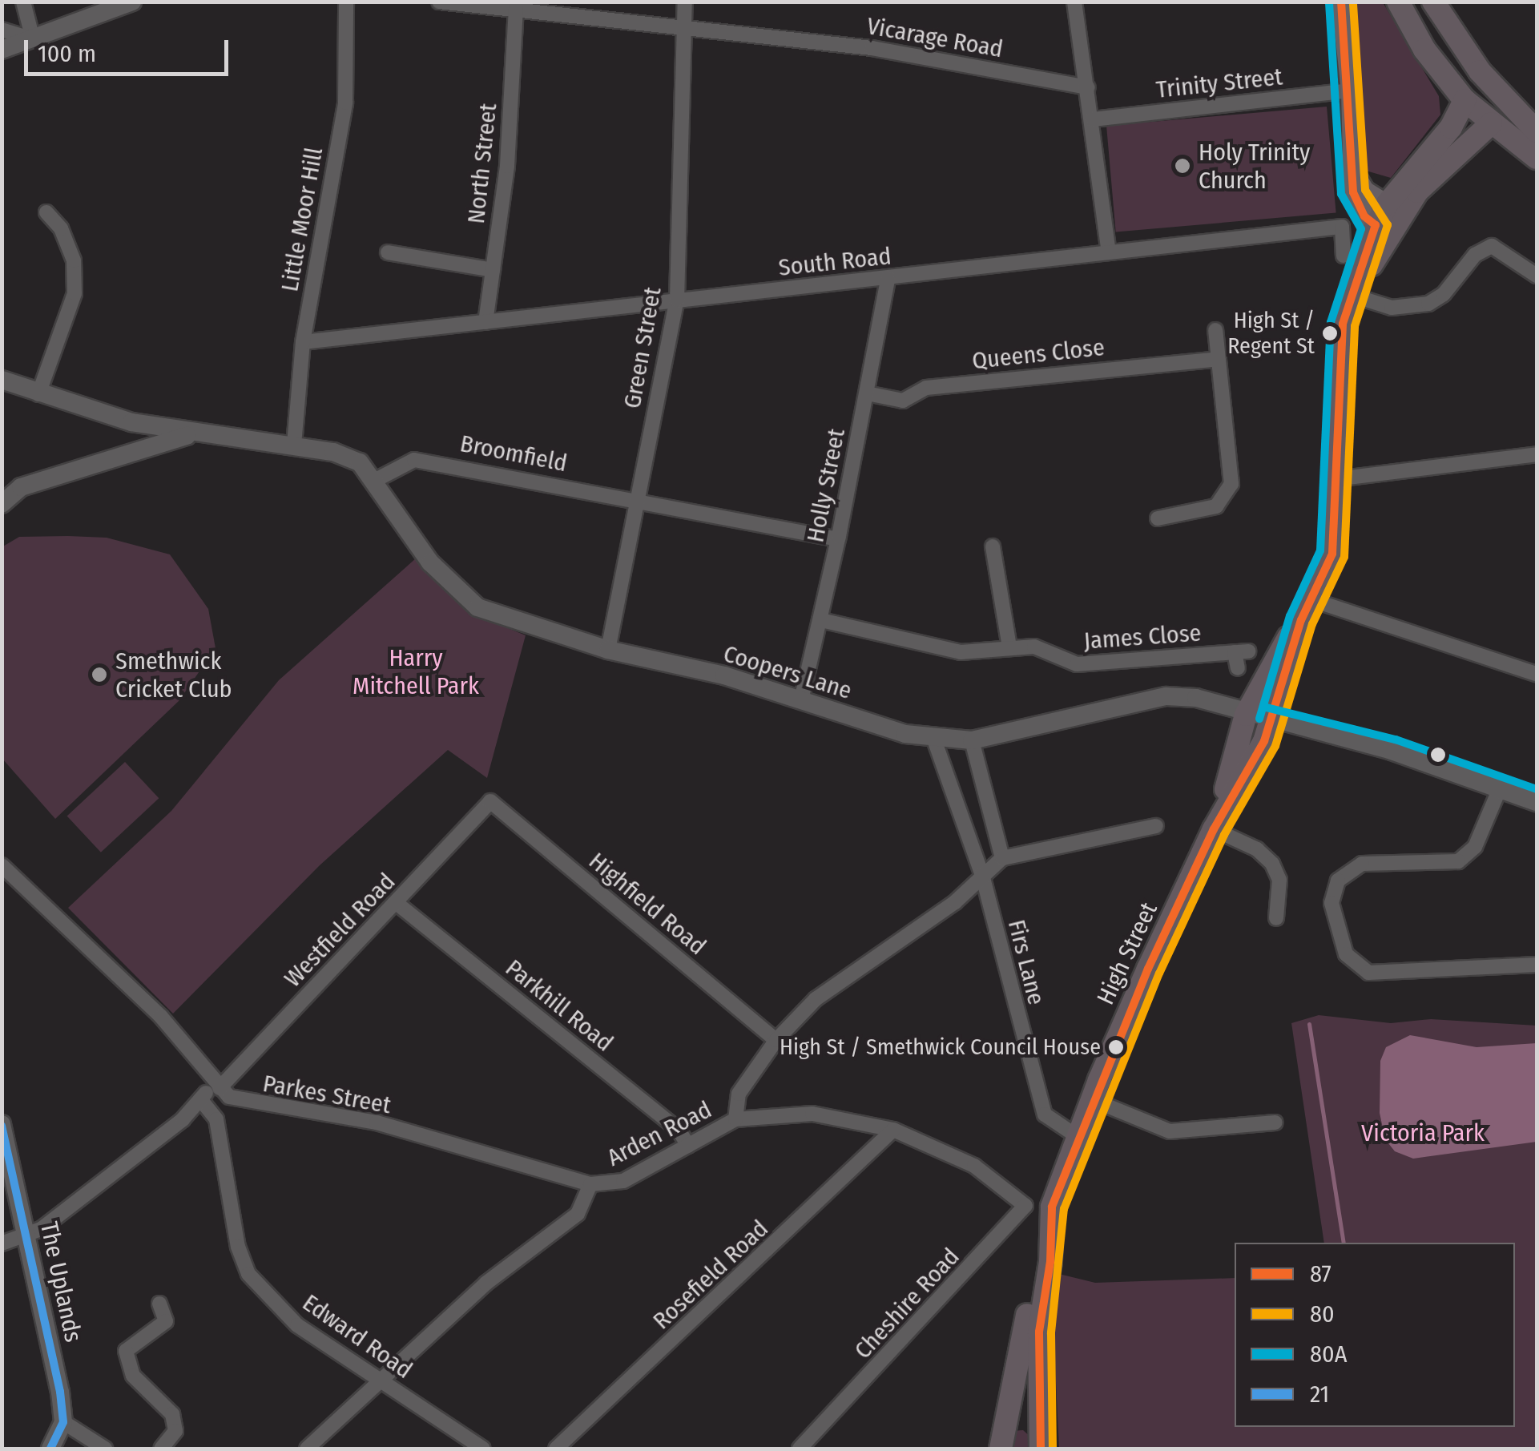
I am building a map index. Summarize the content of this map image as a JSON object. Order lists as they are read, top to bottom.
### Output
{
  "streets": {
    "main road": ["High Street"],
    "street": [
      "Vicarage Road",
      "Trinity Street",
      "North Street",
      "Little Moor Hill",
      "South Road",
      "Green Street",
      "Queens Close",
      "Broomfield",
      "Holly Street",
      "James Close",
      "Coopers Lane",
      "Highfield Road",
      "Westfield Road",
      "Firs Lane",
      "Parkhill Road",
      "Parkes Street",
      "Arden Road",
      "Rosefield Road",
      "The Uplands",
      "Cheshire Road",
      "Edward Road"
    ]
  },
  "crossings": [
    ["Vicarage Road", "North Street"],
    ["Vicarage Road", "Green Street"],
    ["North Street", "South Road"],
    ["Little Moor Hill", "South Road"],
    ["South Road", "Green Street"],
    ["South Road", "Holly Street"],
    ["Green Street", "Broomfield"],
    ["Green Street", "Coopers Lane"],
    ["Queens Close", "Holly Street"],
    ["Broomfield", "Holly Street"],
    ["Broomfield", "Coopers Lane"],
    ["Holly Street", "James Close"],
    ["Holly Street", "Coopers Lane"],
    ["Coopers Lane", "High Street"],
    ["Coopers Lane", "Firs Lane"],
    ["Highfield Road", "Westfield Road"],
    ["Highfield Road", "Arden Road"],
    ["Westfield Road", "Parkhill Road"],
    ["Westfield Road", "Parkes Street"],
    ["Westfield Road", "Edward Road"],
    ["High Street", "Firs Lane"],
    ["Firs Lane", "Arden Road"],
    ["Parkhill Road", "Arden Road"],
    ["Parkes Street", "Arden Road"],
    ["Arden Road", "Edward Road"]
  ],
  "parks": ["Harry Mitchell Park", "Victoria Park"],
  "places": [
    "Holy Trinity Church",
    "High St / Regent St",
    "Smethwick Cricket Club",
    "High St / Smethwick Council House"
  ],
  "lines": [
    "transit line 87",
    "transit line 80",
    "transit line 80A",
    "transit line 21"
  ],
  "legend": [
    "87",
    "80",
    "80A",
    "21"
  ],
  "scale_bar": "100 m"
}
